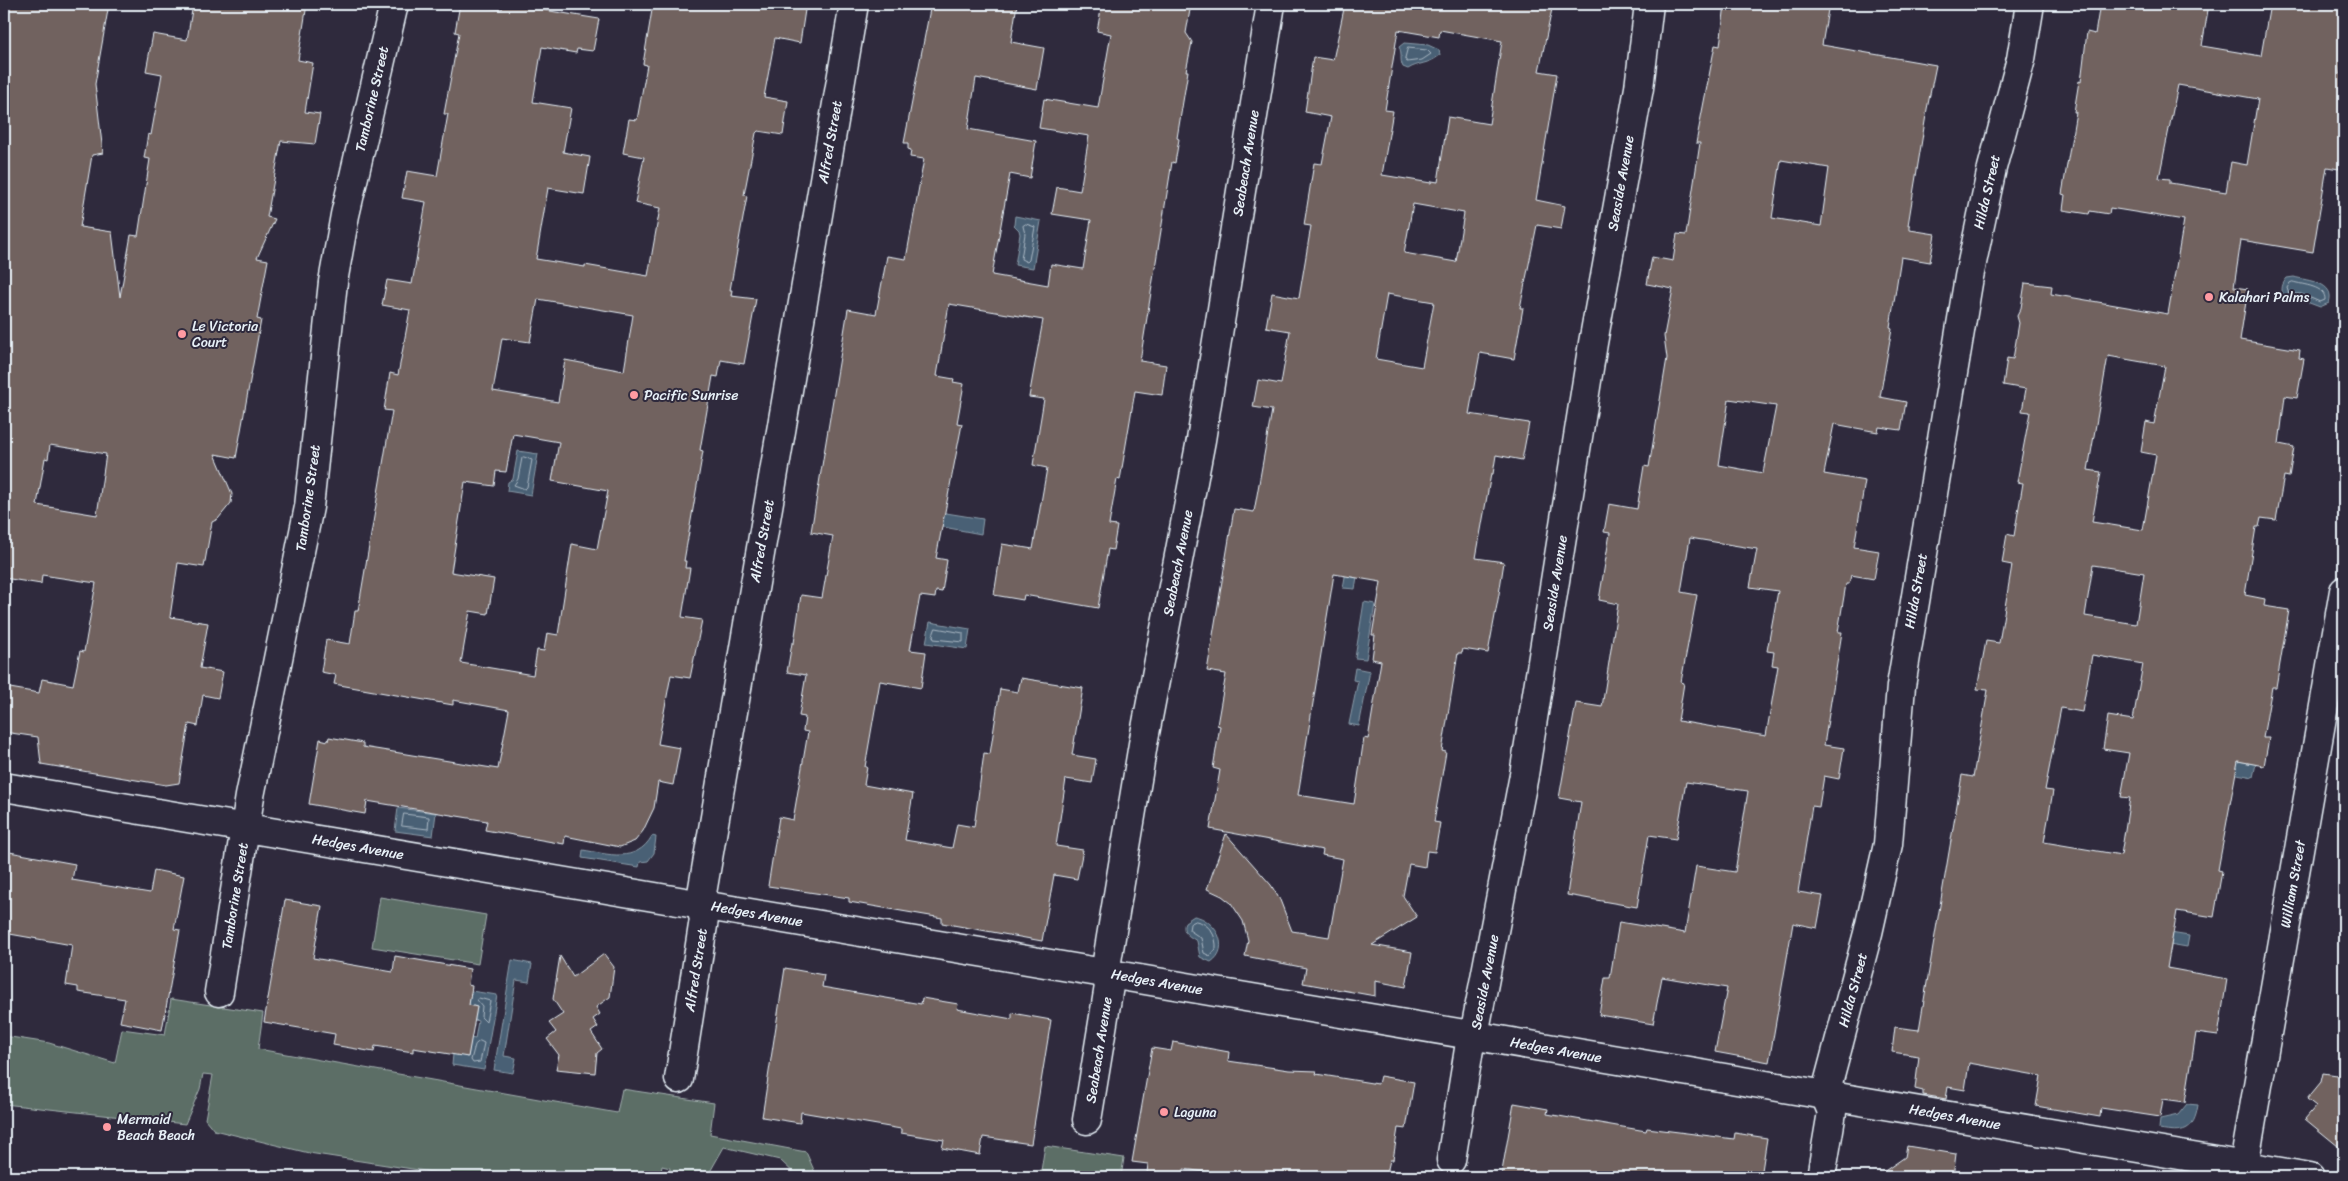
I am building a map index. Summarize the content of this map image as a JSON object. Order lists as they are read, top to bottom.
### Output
{
  "streets": {
    "street": [
      "Tamborine Street",
      "Alfred Street",
      "Seabeach Avenue",
      "Seaside Avenue",
      "Hilda Street",
      "Hedges Avenue",
      "William Street"
    ]
  },
  "crossings": [
    ["Tamborine Street", "Hedges Avenue"],
    ["Alfred Street", "Hedges Avenue"],
    ["Seabeach Avenue", "Hedges Avenue"],
    ["Seaside Avenue", "Hedges Avenue"],
    ["Hilda Street", "Hedges Avenue"],
    ["Hedges Avenue", "William Street"]
  ],
  "places": [
    "Kalahari Palms",
    "Le Victoria Court",
    "Pacific Sunrise",
    "Laguna",
    "Mermaid Beach Beach"
  ]
}
